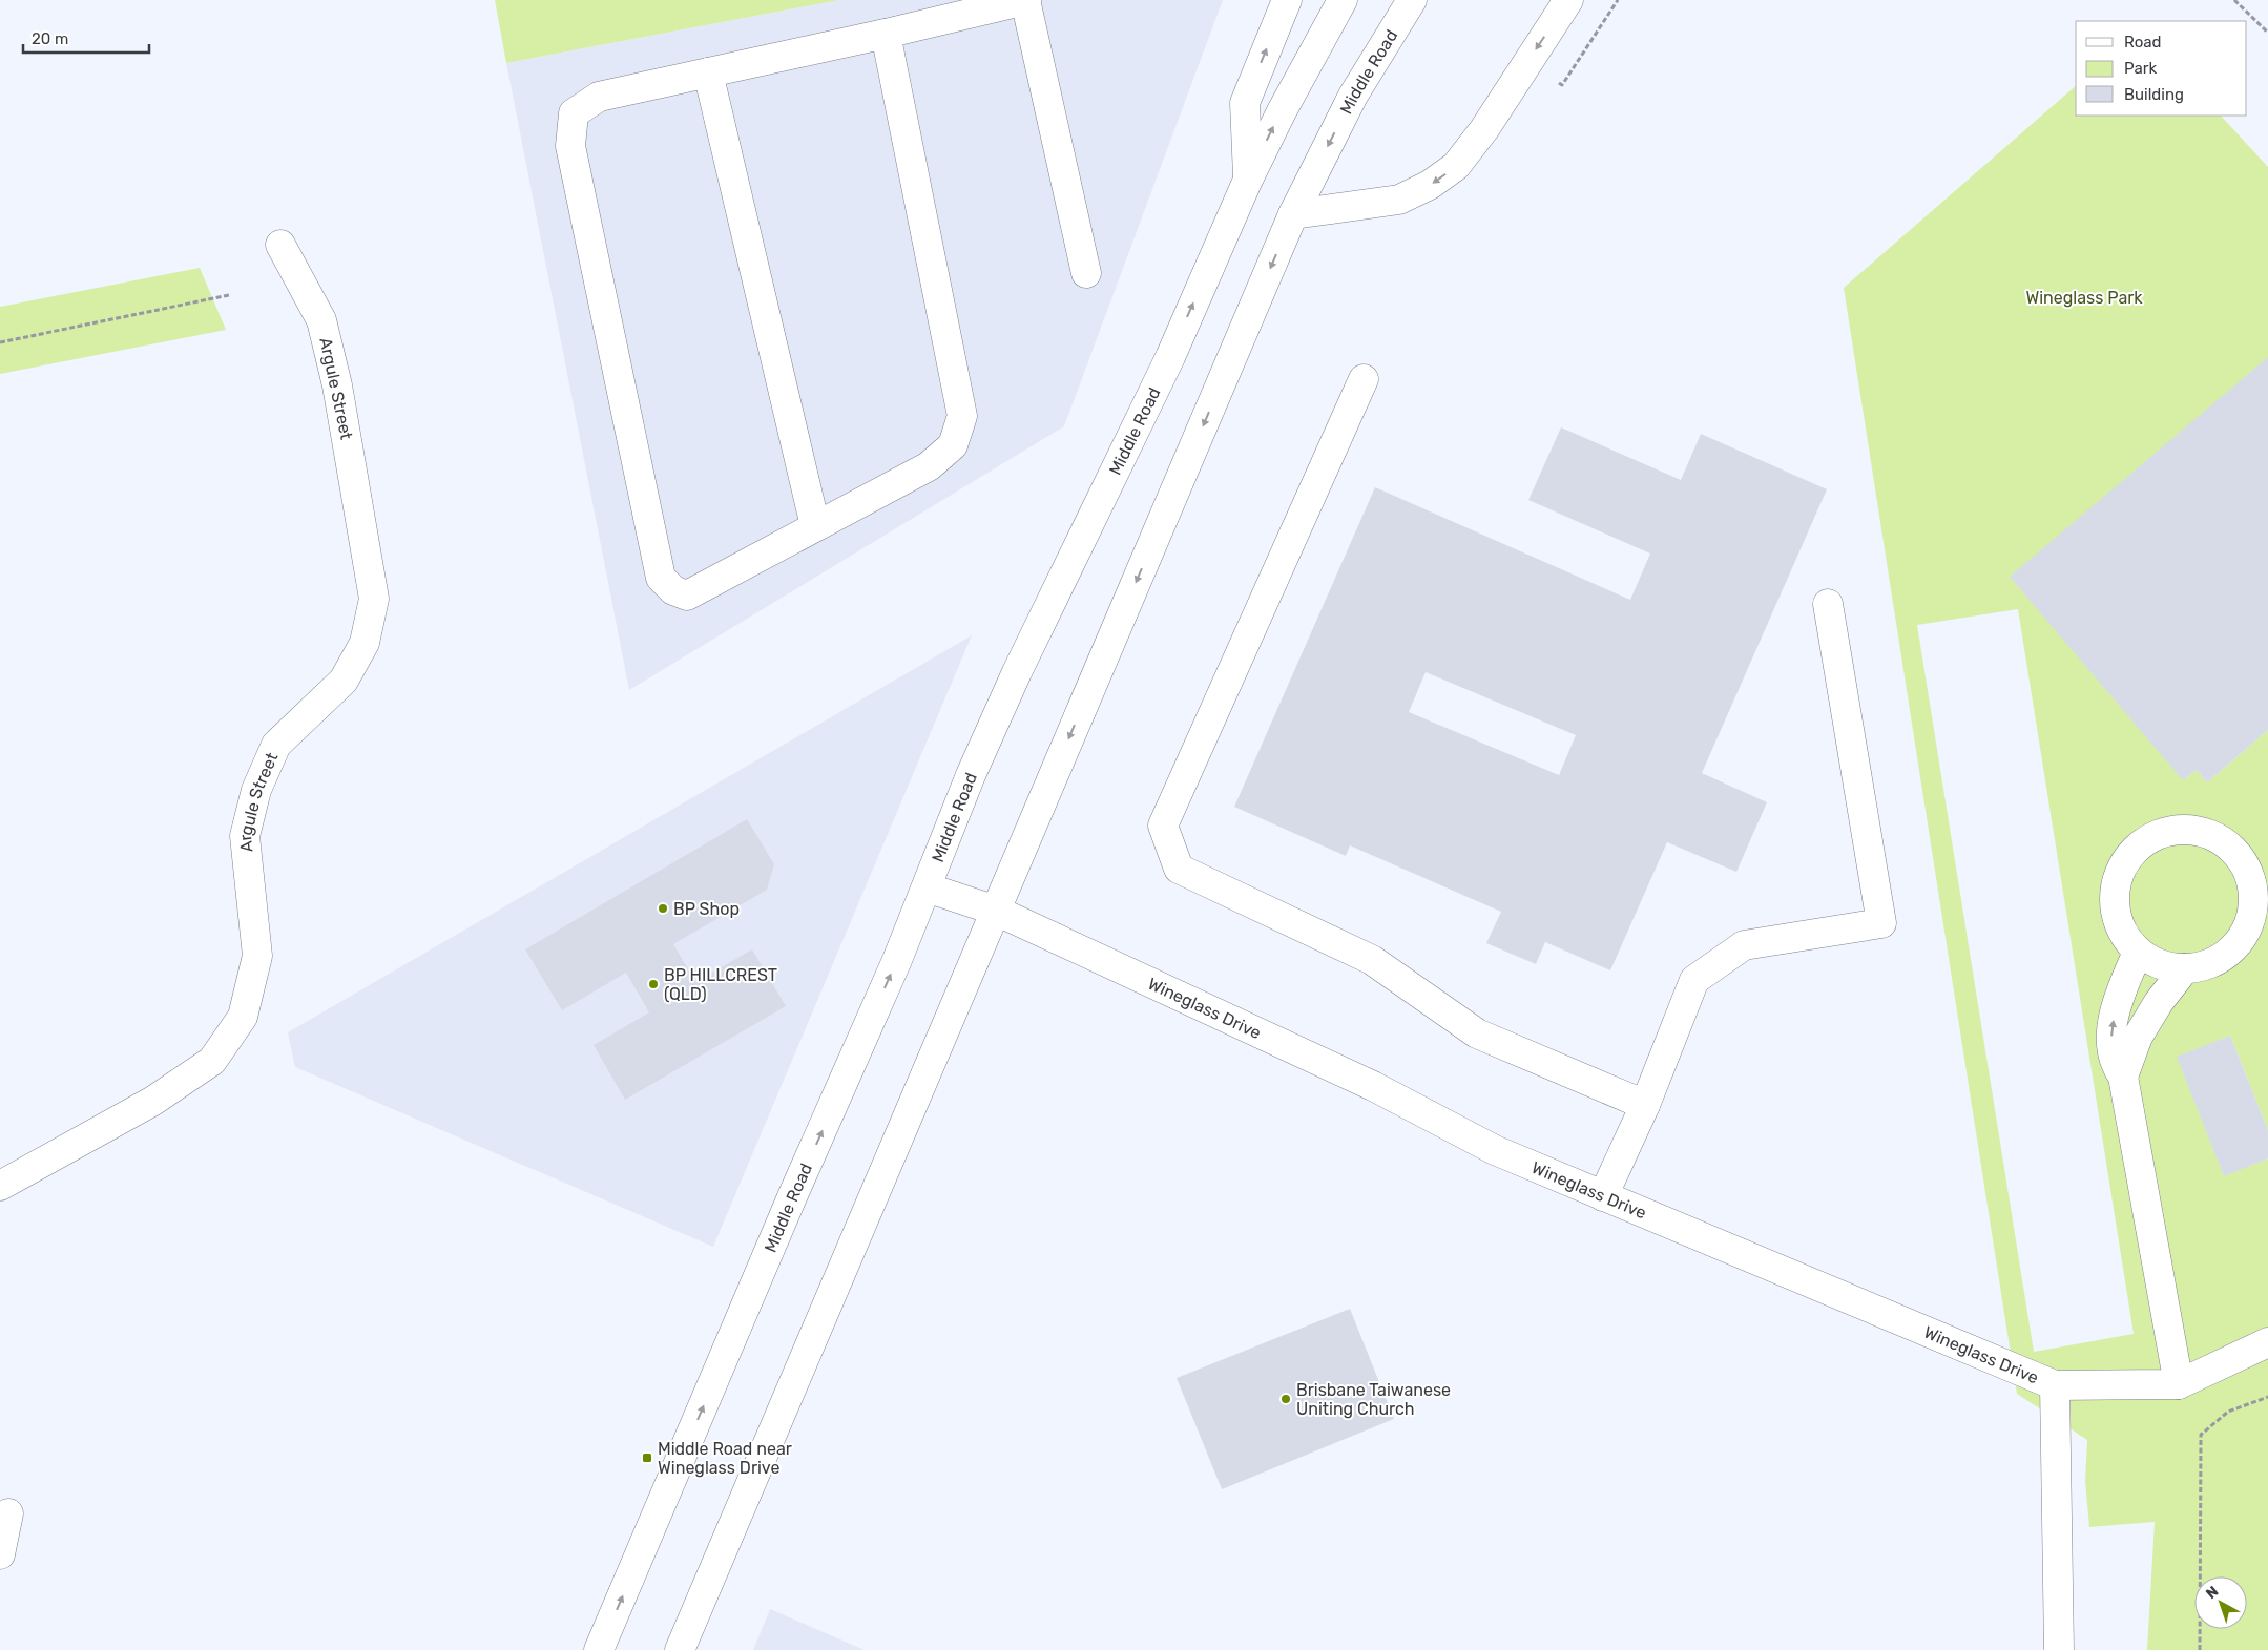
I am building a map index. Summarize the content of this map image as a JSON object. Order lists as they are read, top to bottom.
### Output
{
  "streets": {
    "main road": ["Middle Road", "Argule Street", "Wineglass Drive"]
  },
  "crossings": [
    ["Middle Road", "Wineglass Drive"]
  ],
  "parks": ["Wineglass Park"],
  "places": {
    "other": ["BP Shop", "BP HILLCREST (QLD)", "Brisbane Taiwanese Uniting Church"],
    "transit": ["Middle Road near Wineglass Drive"]
  },
  "legend": ["Road", "Park", "Building"],
  "scale_bar": "20 m",
  "north": "top left"
}
